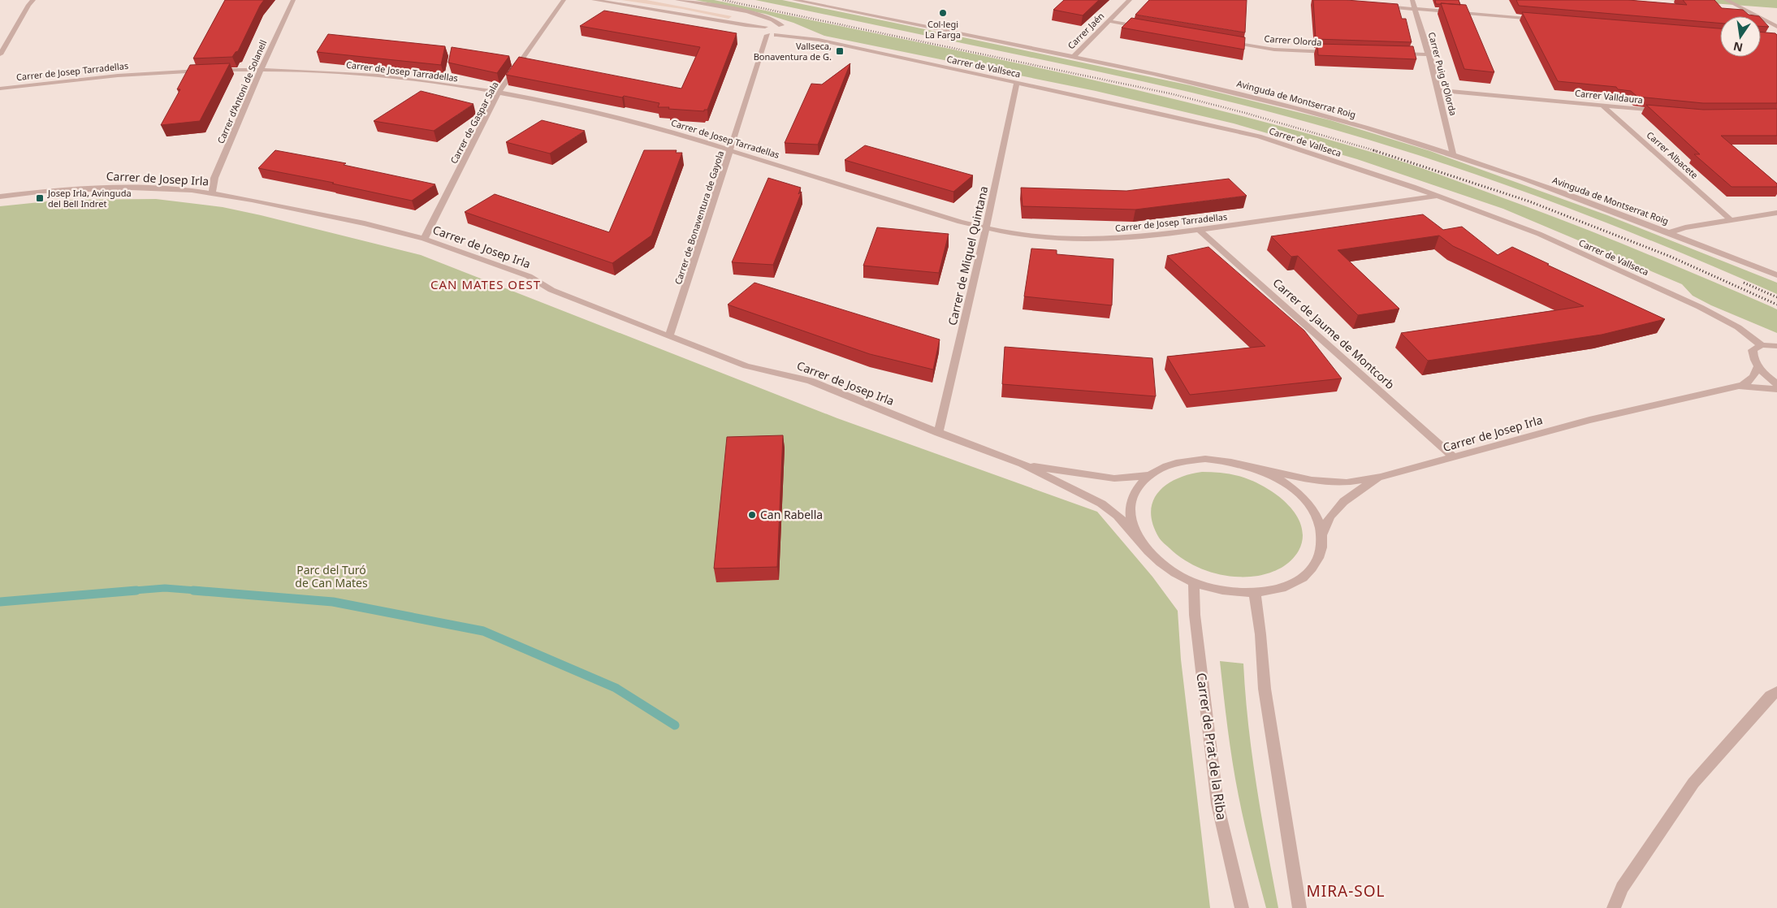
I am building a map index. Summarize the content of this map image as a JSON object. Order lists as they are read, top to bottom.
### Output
{
  "streets": {
    "street": [
      "Carrer Jaén",
      "Carrer Olorda",
      "Carrer de Vallseca",
      "Carrer de Josep Tarradellas",
      "Carrer Puig d'Olorda",
      "Carrer d'Antoni de Solanell",
      "Carrer Valldaura",
      "Avinguda de Montserrat Roig",
      "Carrer de Gaspar Sala",
      "Carrer Albacete",
      "Carrer de Josep Irla",
      "Carrer de Bonaventura de Gayola",
      "Carrer de Miquel Quintana",
      "Carrer de Jaume de Montcorb",
      "Carrer de Prat de la Riba"
    ]
  },
  "crossings": [
    ["Carrer Jaén", "Avinguda de Montserrat Roig"],
    ["Carrer de Vallseca", "Carrer de Josep Tarradellas"],
    ["Carrer de Vallseca", "Carrer de Bonaventura de Gayola"],
    ["Carrer de Vallseca", "Carrer de Miquel Quintana"],
    ["Carrer de Josep Tarradellas", "Carrer d'Antoni de Solanell"],
    ["Carrer de Josep Tarradellas", "Carrer de Gaspar Sala"],
    ["Carrer de Josep Tarradellas", "Carrer de Bonaventura de Gayola"],
    ["Carrer de Josep Tarradellas", "Carrer de Miquel Quintana"],
    ["Carrer de Josep Tarradellas", "Carrer de Jaume de Montcorb"],
    ["Carrer Puig d'Olorda", "Carrer Valldaura"],
    ["Carrer Puig d'Olorda", "Avinguda de Montserrat Roig"],
    ["Carrer d'Antoni de Solanell", "Carrer de Josep Irla"],
    ["Carrer Valldaura", "Carrer Albacete"],
    ["Carrer de Gaspar Sala", "Carrer de Josep Irla"],
    ["Carrer de Josep Irla", "Carrer de Bonaventura de Gayola"],
    ["Carrer de Josep Irla", "Carrer de Miquel Quintana"],
    ["Carrer de Josep Irla", "Carrer de Jaume de Montcorb"]
  ],
  "districts": ["CAN MATES OEST", "MIRA-SOL"],
  "parks": ["Parc del Turó de Can Mates"],
  "places": {
    "other": ["Col·legi La Farga", "Can Rabella"],
    "transit": ["Vallseca, Bonaventura de G.", "Josep Irla, Avinguda del Bell Indret"]
  },
  "north": "bottom"
}
